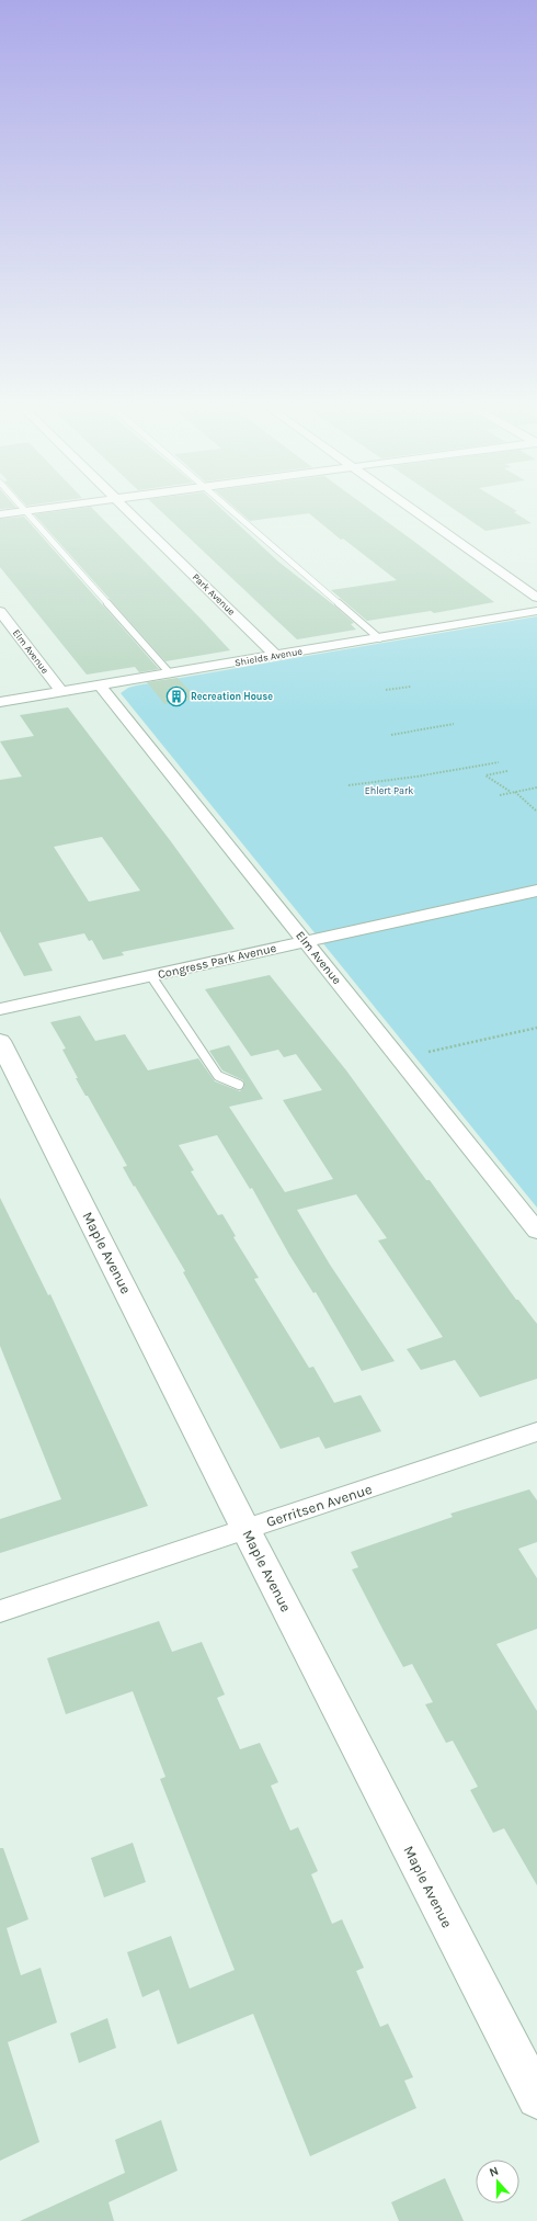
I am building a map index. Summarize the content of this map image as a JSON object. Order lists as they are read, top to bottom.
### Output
{
  "streets": {
    "street": [
      "Park Avenue",
      "Elm Avenue",
      "Shields Avenue",
      "Congress Park Avenue",
      "Maple Avenue",
      "Gerritsen Avenue"
    ]
  },
  "crossings": [
    ["Park Avenue", "Shields Avenue"],
    ["Elm Avenue", "Shields Avenue"],
    ["Elm Avenue", "Congress Park Avenue"],
    ["Maple Avenue", "Gerritsen Avenue"]
  ],
  "parks": ["Ehlert Park"],
  "places": {
    "building": ["Recreation House"]
  },
  "north": "top"
}
